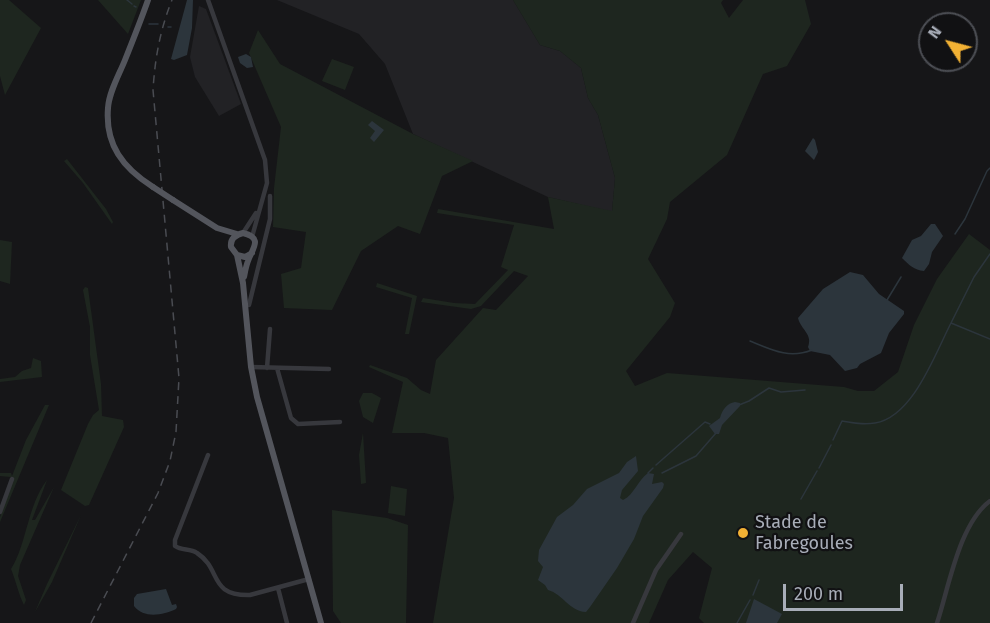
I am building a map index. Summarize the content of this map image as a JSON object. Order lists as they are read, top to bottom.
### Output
{
  "places": ["Stade de Fabregoules"],
  "scale_bar": "200 m",
  "north": "top left"
}
